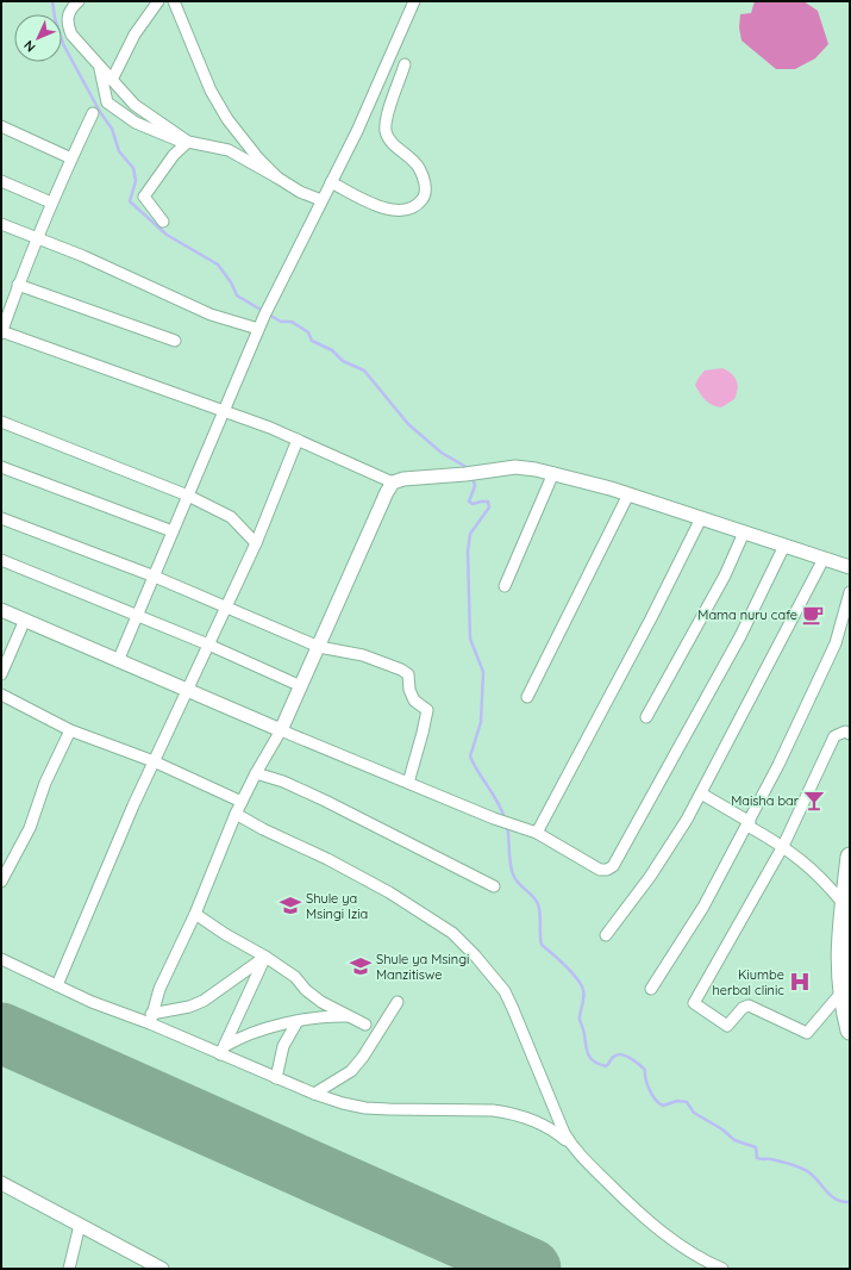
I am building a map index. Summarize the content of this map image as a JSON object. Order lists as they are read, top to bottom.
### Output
{
  "places": {
    "cafe": ["Mama nuru cafe"],
    "bar": ["Maisha bar"],
    "school or university": ["Shule ya Msingi Izia", "Shule ya Msingi Manzitiswe"],
    "hospital": ["Kiumbe herbal clinic"]
  },
  "north": "bottom left"
}
